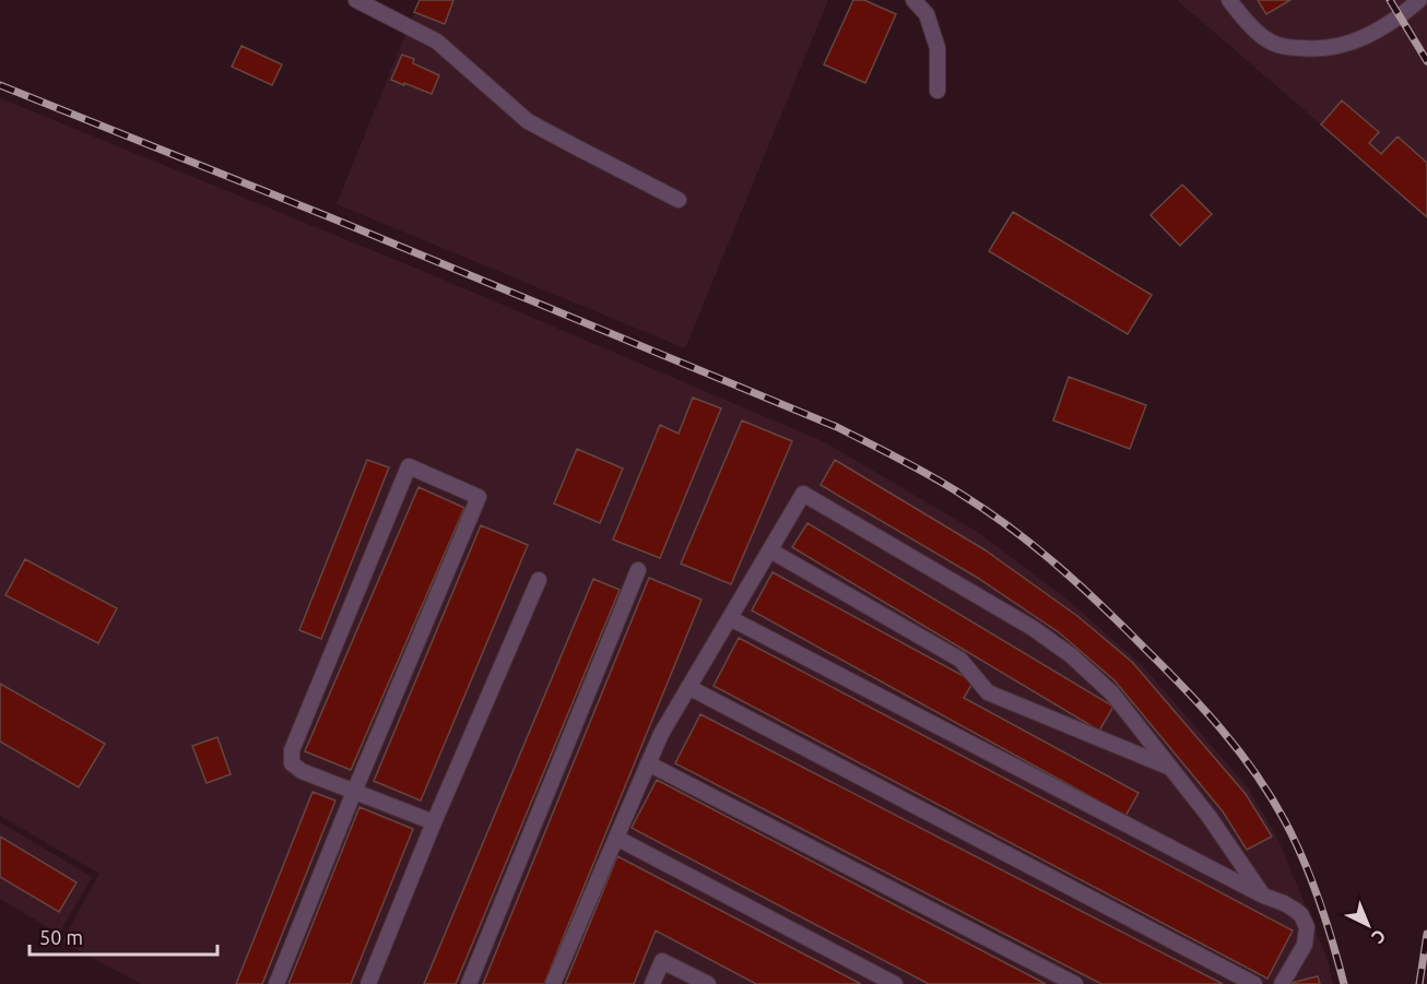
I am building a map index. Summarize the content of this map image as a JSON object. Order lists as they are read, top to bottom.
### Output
{
  "scale_bar": "50 m",
  "north": "bottom right"
}
